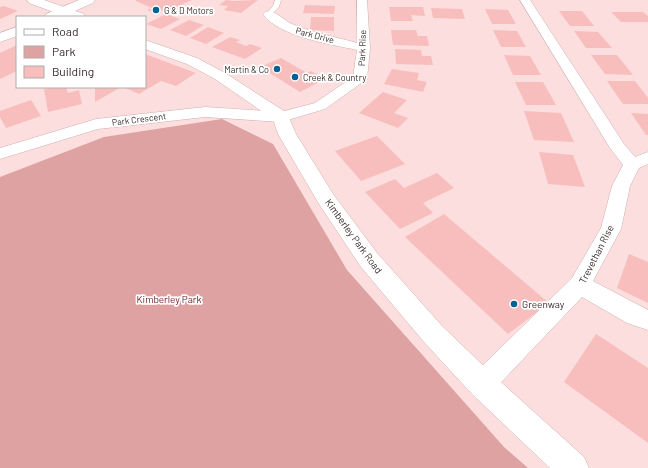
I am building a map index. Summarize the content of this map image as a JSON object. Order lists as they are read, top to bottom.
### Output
{
  "streets": {
    "street": [
      "Park Drive",
      "Park Rise",
      "Park Crescent",
      "Kimberley Park Road",
      "Trevethan Rise"
    ]
  },
  "crossings": [
    ["Park Drive", "Park Rise"],
    ["Park Rise", "Park Crescent"],
    ["Park Rise", "Kimberley Park Road"],
    ["Park Crescent", "Kimberley Park Road"],
    ["Kimberley Park Road", "Trevethan Rise"]
  ],
  "parks": ["Kimberley Park"],
  "places": [
    "G & D Motors",
    "Martin & Co",
    "Creek & Country",
    "Greenway"
  ],
  "legend": ["Road", "Park", "Building"]
}
